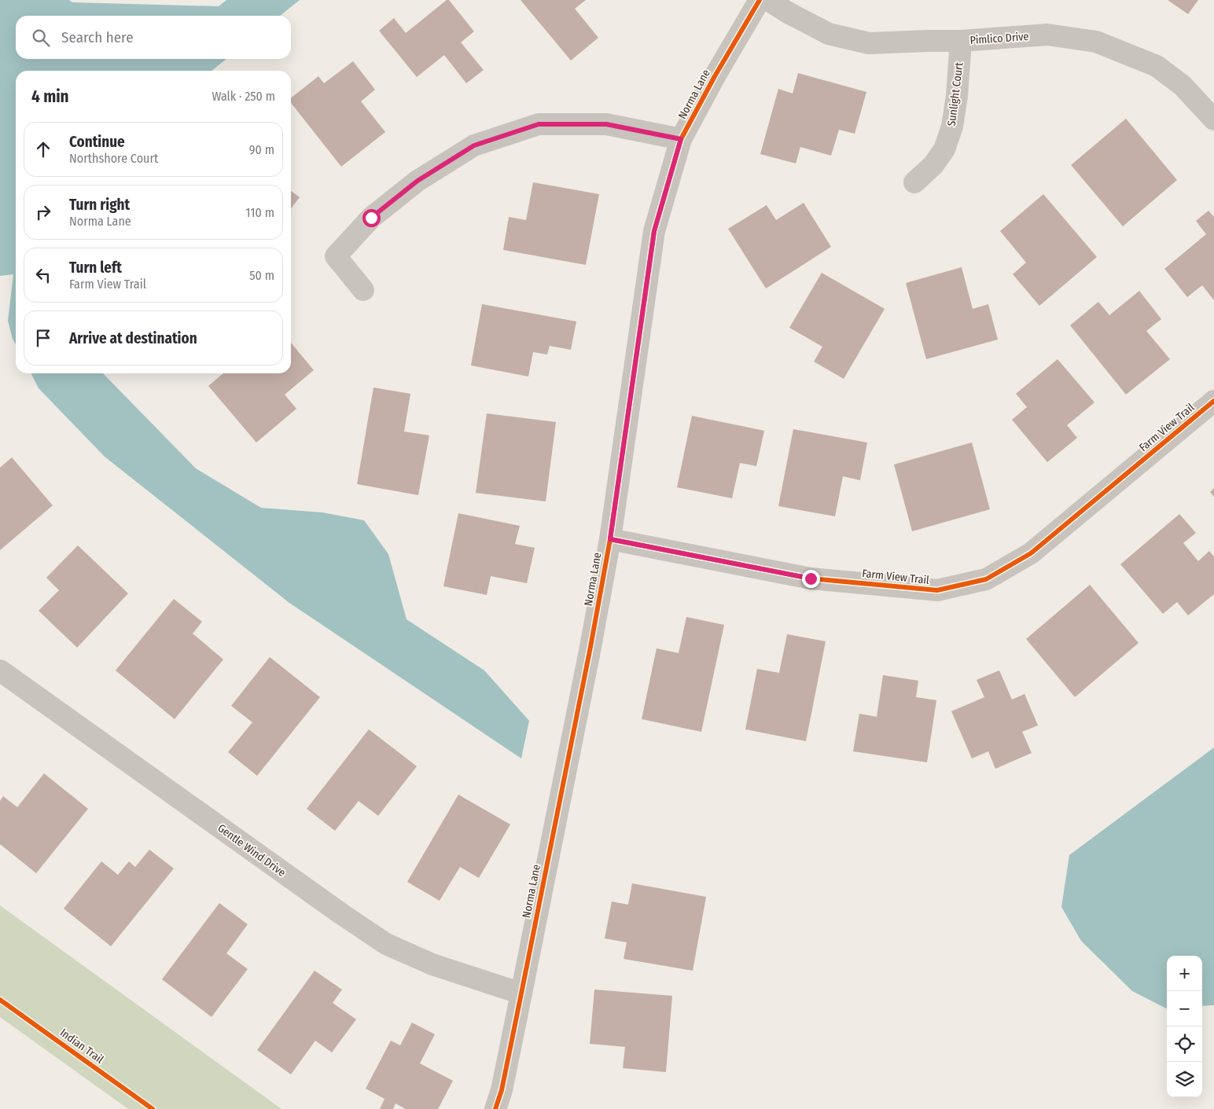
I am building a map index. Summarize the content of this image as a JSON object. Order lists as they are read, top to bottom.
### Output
{
  "streets": {
    "street": [
      "Pimlico Drive",
      "Norma Lane",
      "Sunlight Court",
      "Farm View Trail",
      "Gentle Wind Drive"
    ],
    "cycle path": ["Indian Trail"]
  },
  "crossings": [
    ["Pimlico Drive", "Sunlight Court"],
    ["Norma Lane", "Farm View Trail"],
    ["Norma Lane", "Gentle Wind Drive"]
  ],
  "page": {
    "search": "Search here",
    "heading": ["4 min", "Walk · 250 m"],
    "list": [
      ["Continue", "Northshore Court", "90 m"],
      ["Turn right", "Norma Lane", "110 m"],
      ["Turn left", "Farm View Trail", "50 m"],
      "Arrive at destination"
    ],
    "map_buttons": ["+", "−"]
  }
}
